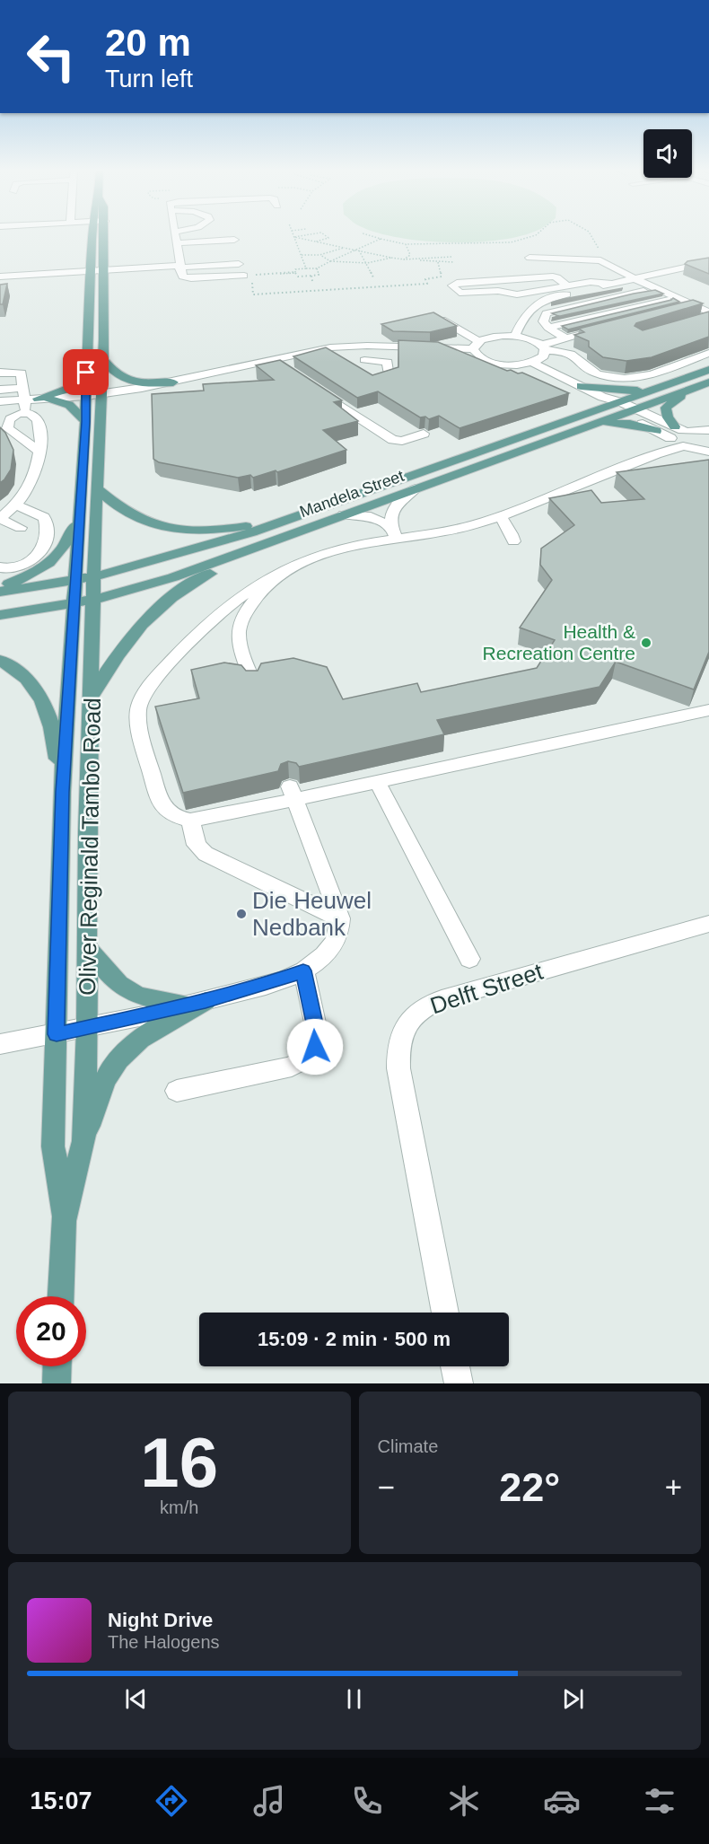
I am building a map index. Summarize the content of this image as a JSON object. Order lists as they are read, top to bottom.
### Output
{
  "streets": {
    "main road": ["Mandela Street", "Oliver Reginald Tambo Road"],
    "street": ["Delft Street"]
  },
  "crossings": [
    ["Mandela Street", "Oliver Reginald Tambo Road"]
  ],
  "places": ["Health & Recreation Centre", "Die Heuwel Nedbank"],
  "page": {
    "turn": ["20 m", "Turn left"],
    "limit": "20",
    "trip": "15:09 · 2 min · 500 m",
    "tile": [
      ["16", "km/h"],
      "Climate"
    ],
    "heat": ["−", "22°", "+"],
    "song": ["Night Drive", "The Halogens"],
    "tabs": "15:07"
  }
}
